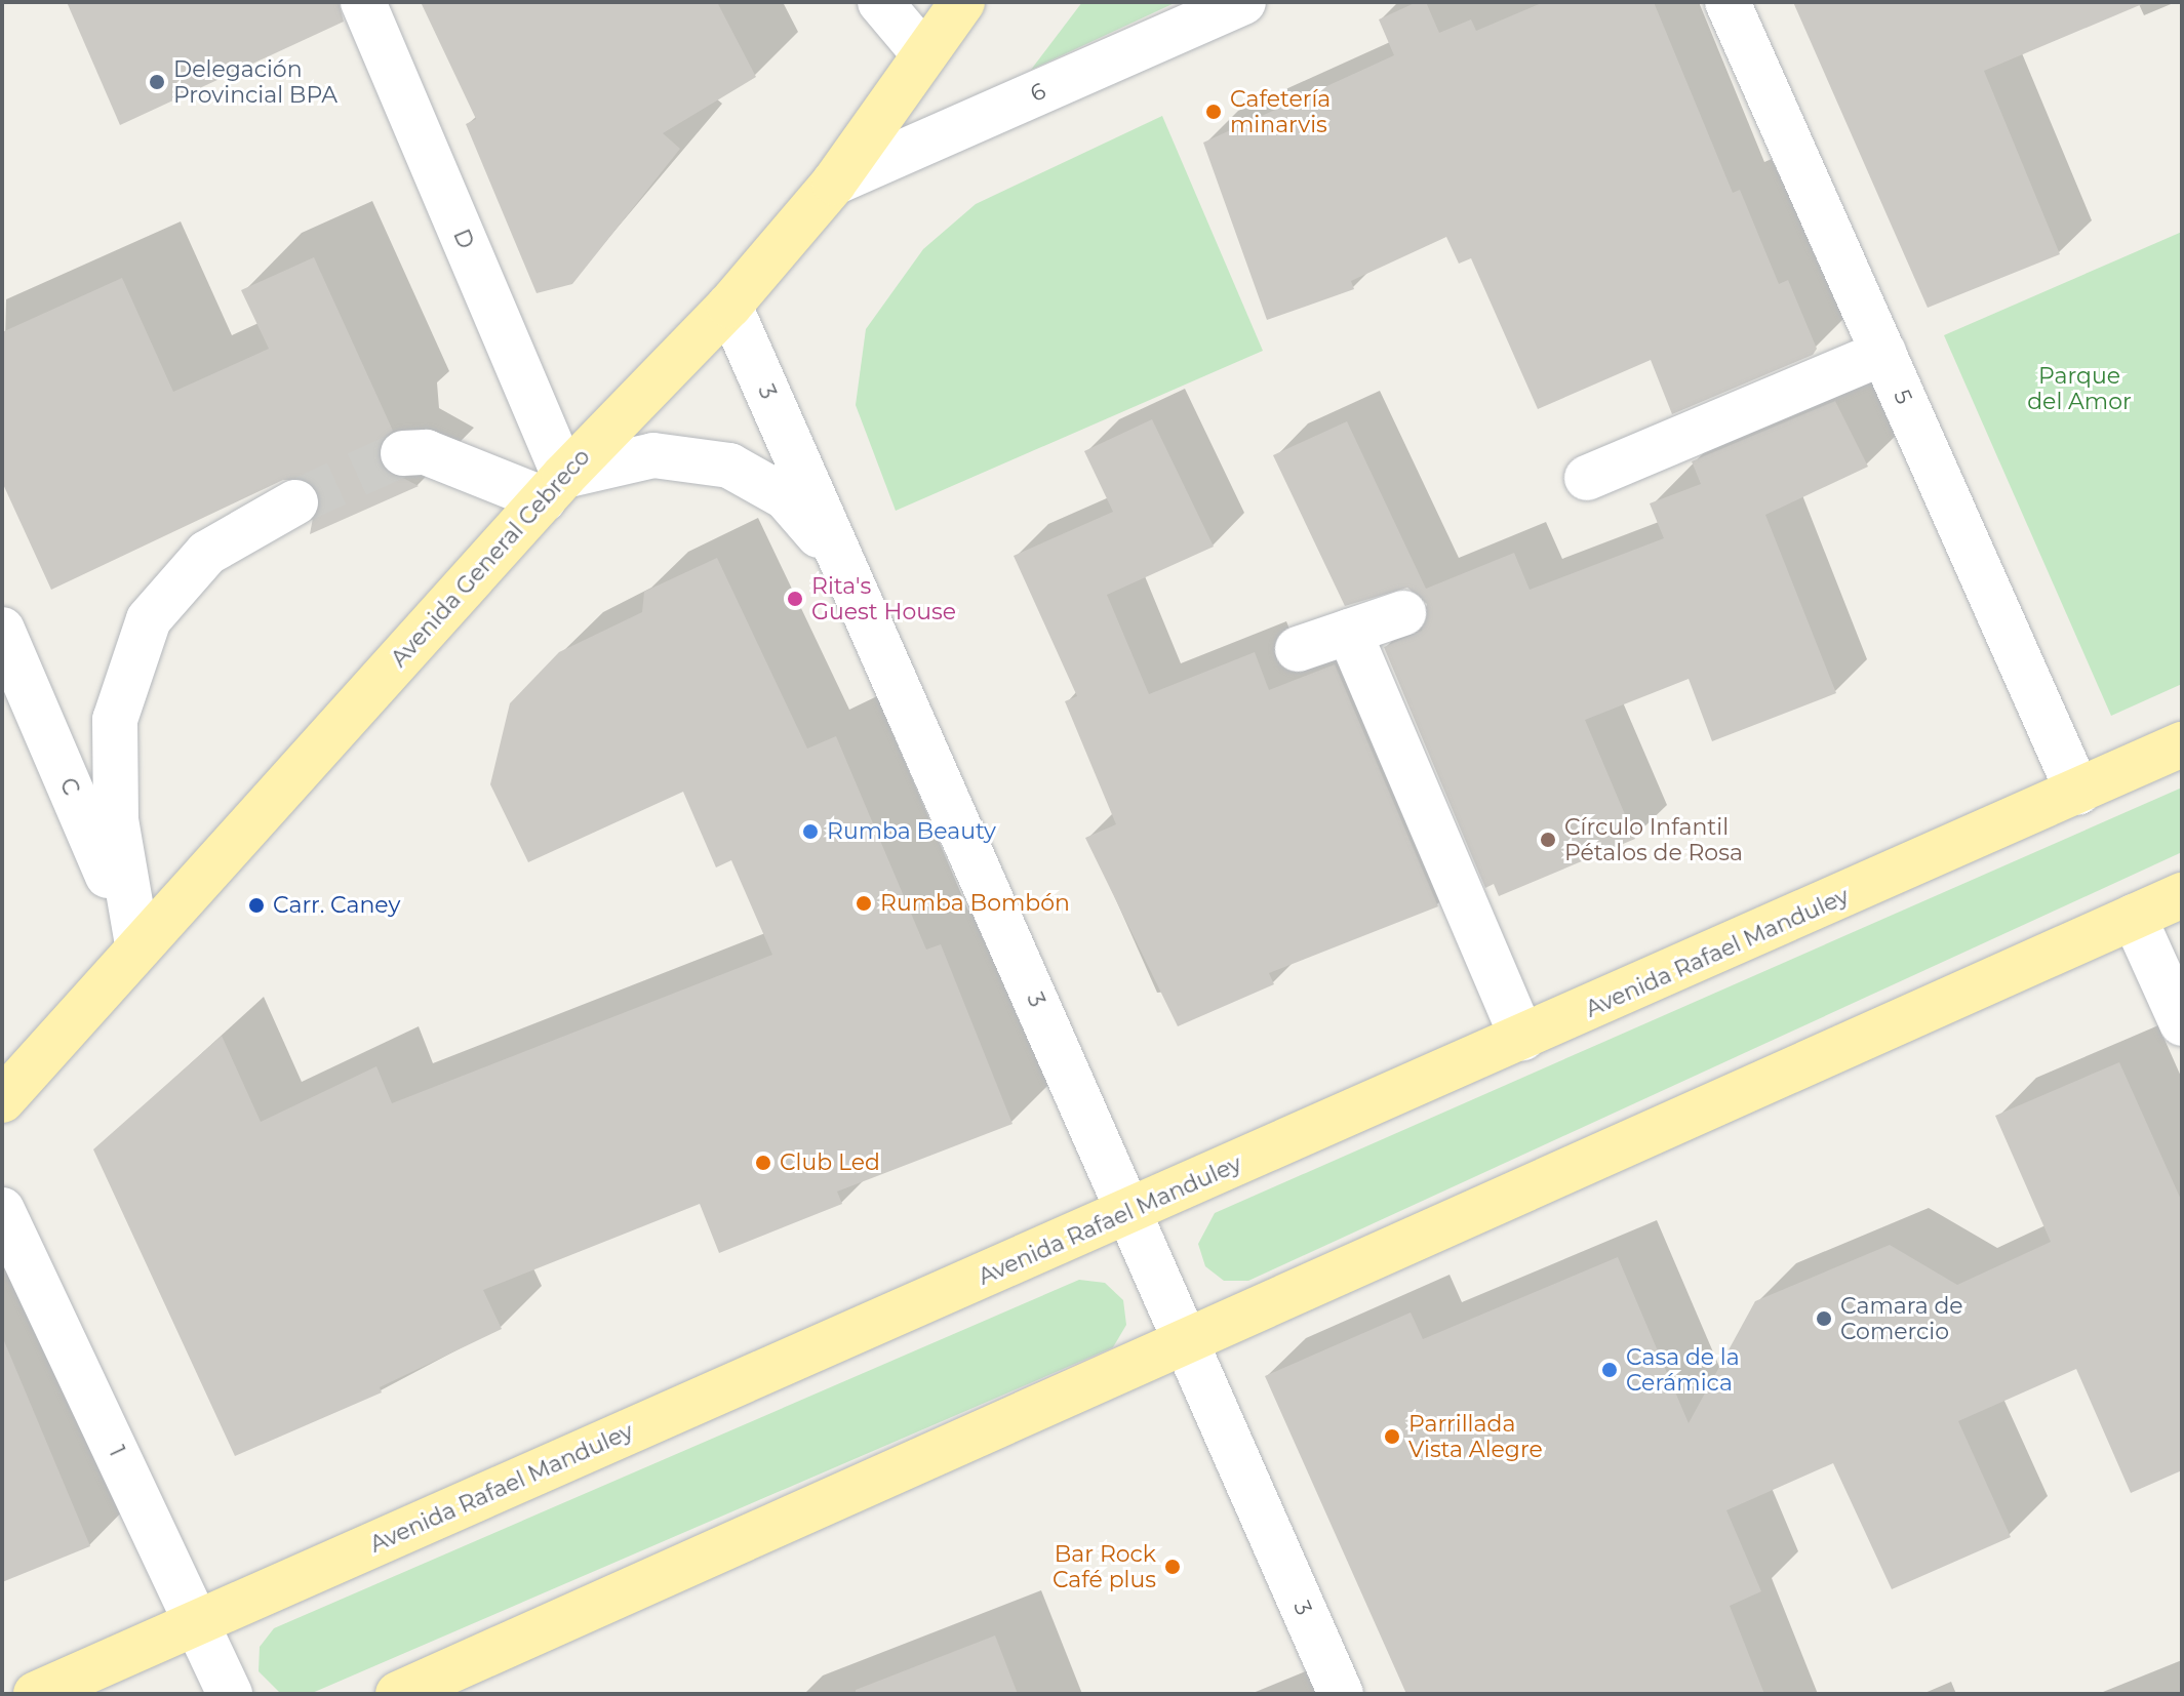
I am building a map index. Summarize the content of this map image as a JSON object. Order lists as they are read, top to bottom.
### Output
{
  "streets": {
    "main road": ["Avenida General Cebreco", "Avenida Rafael Manduley"],
    "street": [
      "6",
      "D",
      "3",
      "5",
      "C",
      "1"
    ]
  },
  "crossings": [
    ["6", "Avenida General Cebreco"],
    ["D", "Avenida General Cebreco"],
    ["3", "Avenida General Cebreco"],
    ["3", "Avenida Rafael Manduley"],
    ["5", "Avenida Rafael Manduley"],
    ["Avenida General Cebreco", "C"],
    ["Avenida Rafael Manduley", "1"]
  ],
  "parks": ["Parque del Amor"],
  "places": [
    "Delegación Provincial BPA",
    "Cafetería minarvis",
    "Rita's Guest House",
    "Rumba Beauty",
    "Círculo Infantil Pétalos de Rosa",
    "Rumba Bombón",
    "Carr. Caney",
    "Club Led",
    "Camara de Comercio",
    "Casa de la Cerámica",
    "Parrillada Vista Alegre",
    "Bar Rock Café plus"
  ]
}
